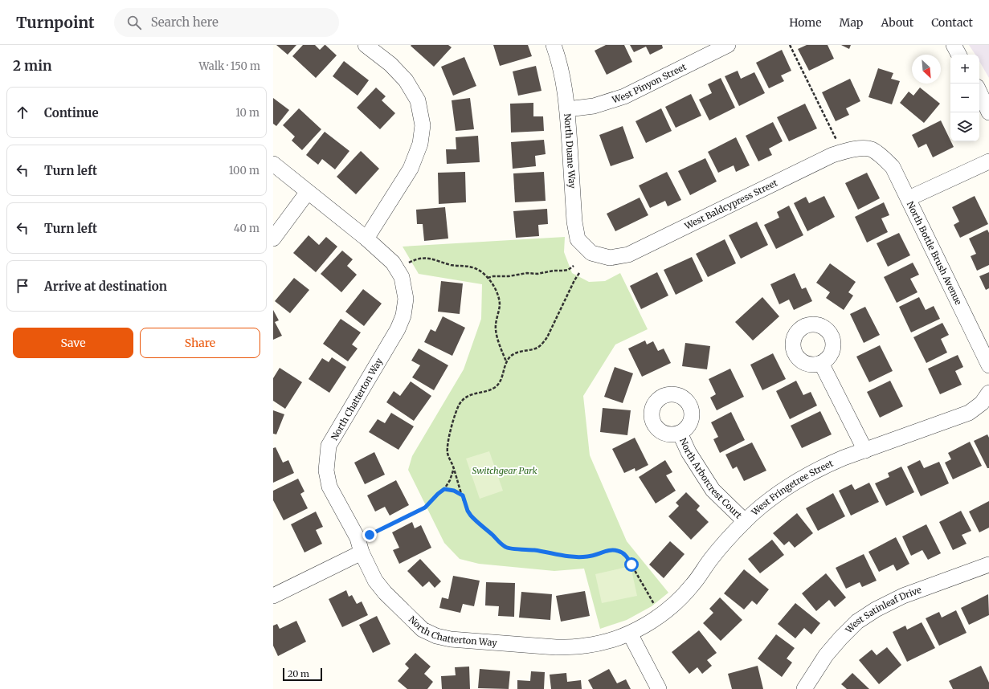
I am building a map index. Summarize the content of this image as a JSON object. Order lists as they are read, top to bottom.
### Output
{
  "streets": {
    "street": [
      "West Pinyon Street",
      "North Duane Way",
      "West Baldcypress Street",
      "North Bottle Brush Avenue",
      "North Chatterton Way",
      "North Arborcrest Court",
      "West Fringetree Street",
      "West Satinleaf Drive"
    ]
  },
  "crossings": [
    ["West Pinyon Street", "North Duane Way"],
    ["North Duane Way", "West Baldcypress Street"],
    ["West Baldcypress Street", "North Bottle Brush Avenue"],
    ["North Chatterton Way", "West Fringetree Street"],
    ["North Arborcrest Court", "West Fringetree Street"]
  ],
  "parks": ["Switchgear Park"],
  "scale_bar": "20 m",
  "north": "bottom right",
  "page": {
    "header": "Turnpoint",
    "search": "Search here",
    "nav": [
      "Home",
      "Map",
      "About",
      "Contact"
    ],
    "heading": ["2 min", "Walk · 150 m"],
    "map_buttons": ["+", "−"],
    "list": [
      ["Continue", "10 m"],
      ["Turn left", "100 m"],
      ["Turn left", "40 m"],
      "Arrive at destination"
    ],
    "buttons": ["Save", "Share"],
    "scale": "20 m"
  }
}
